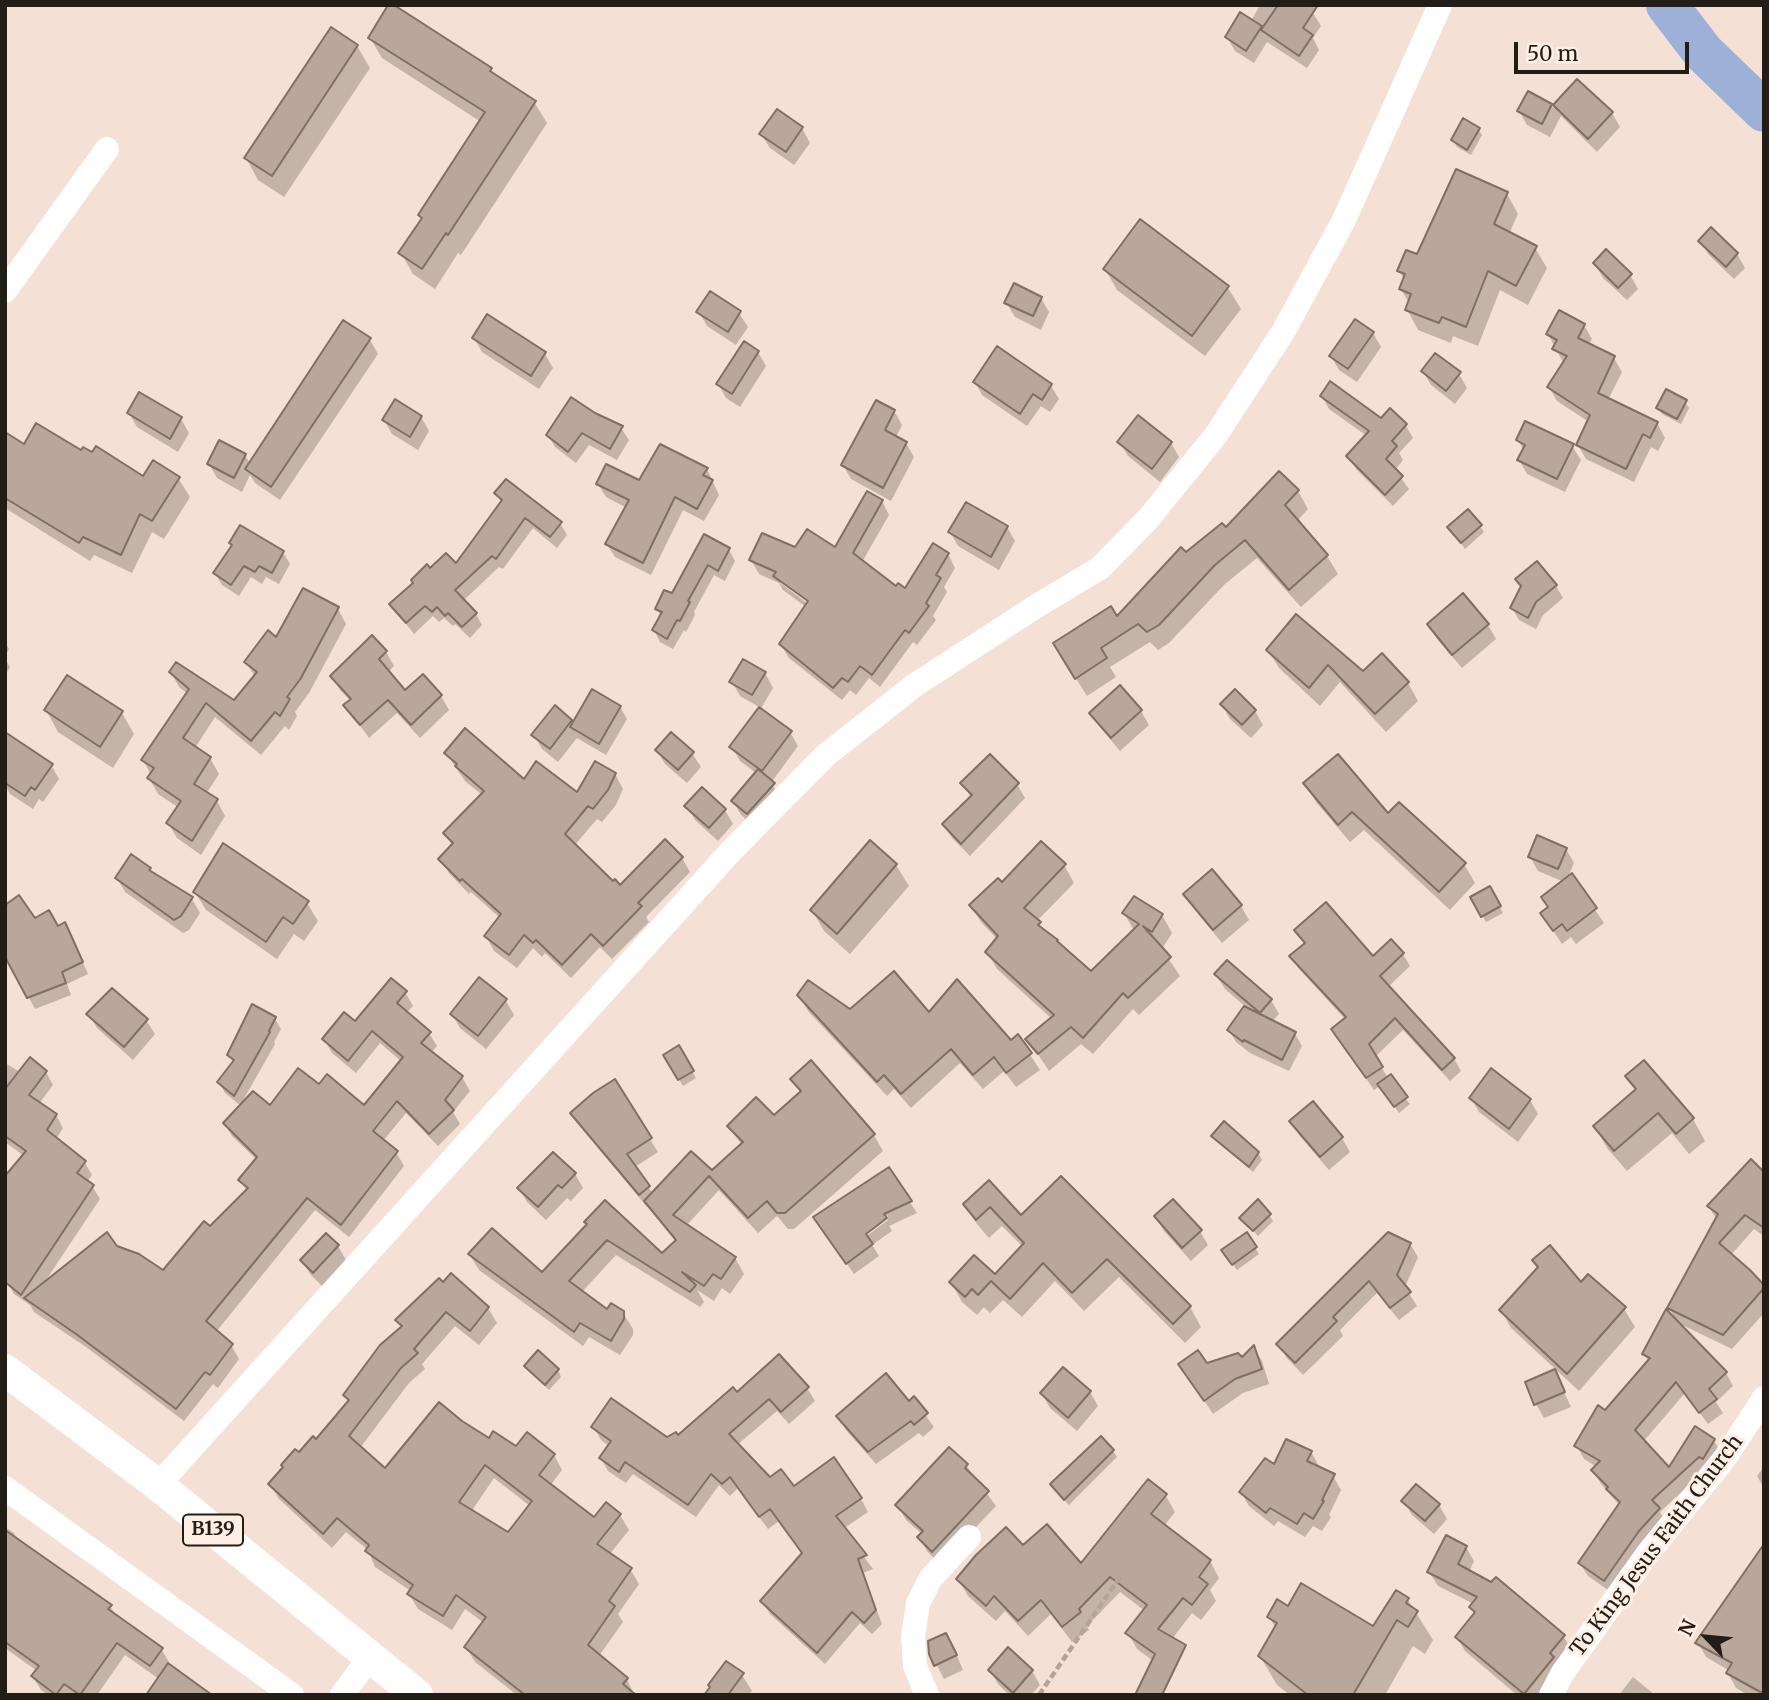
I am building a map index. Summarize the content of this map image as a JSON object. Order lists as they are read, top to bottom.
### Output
{
  "streets": {
    "main road": ["B139"],
    "street": ["To King Jesus Faith Church"]
  },
  "scale_bar": "50 m",
  "north": "top left"
}
